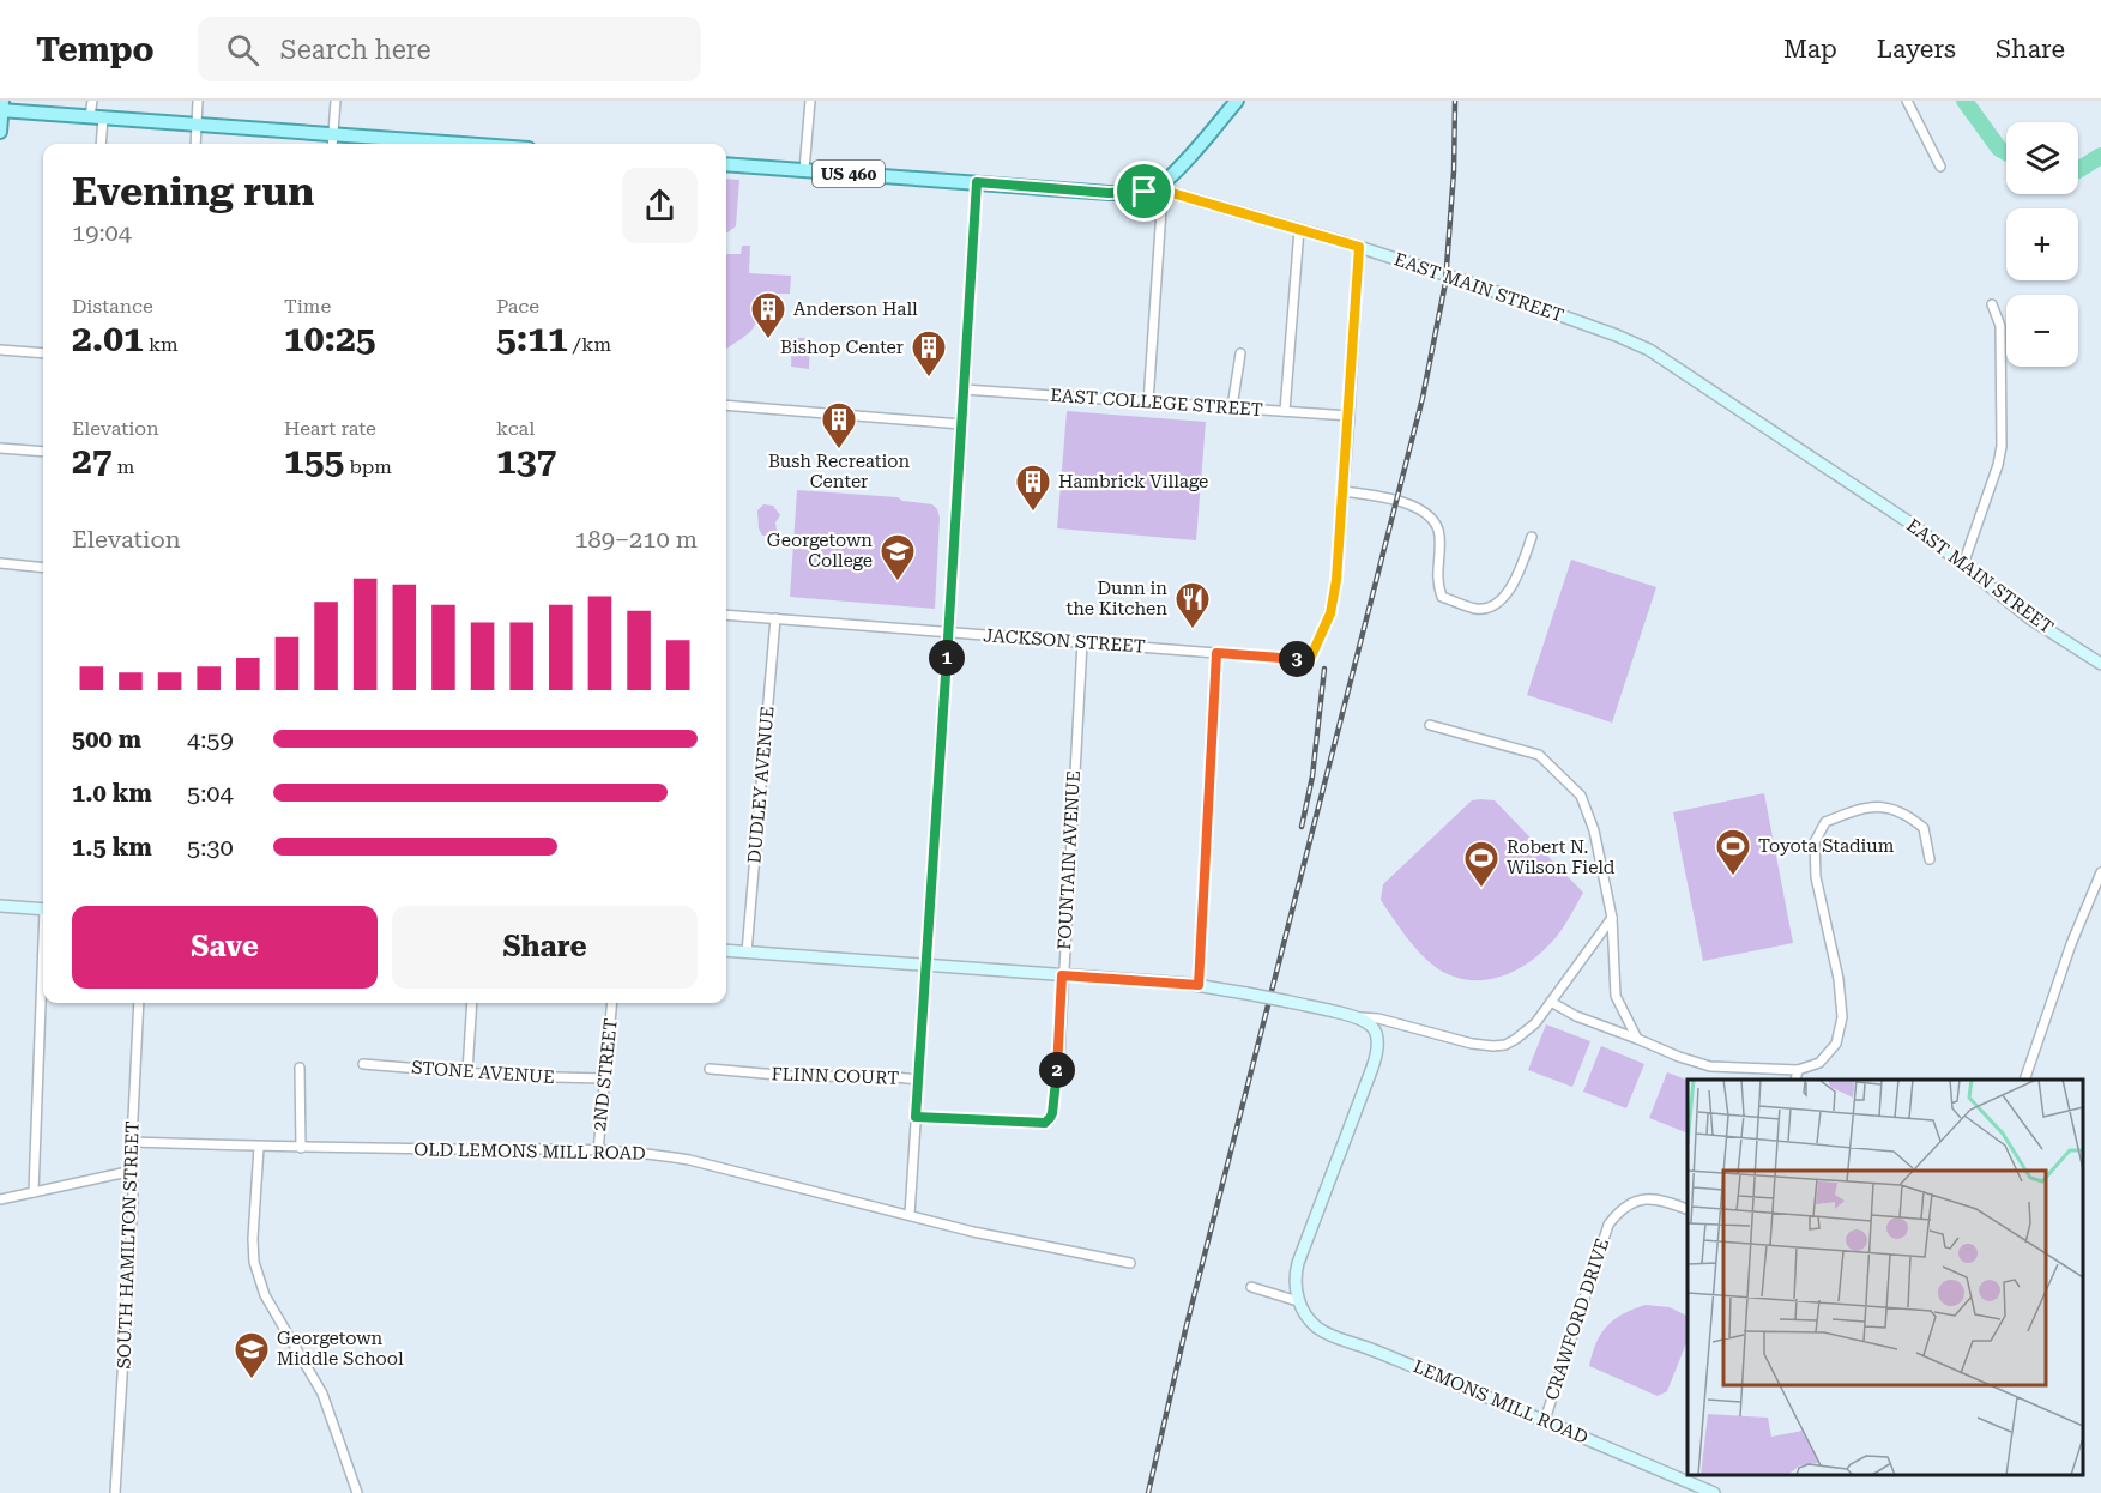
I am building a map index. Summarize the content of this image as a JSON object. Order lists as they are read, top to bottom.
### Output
{
  "streets": {
    "main road": ["US 460", "EAST MAIN STREET"],
    "street": [
      "EAST COLLEGE STREET",
      "JACKSON STREET",
      "DUDLEY AVENUE",
      "FOUNTAIN AVENUE",
      "STONE AVENUE",
      "2ND STREET",
      "FLINN COURT",
      "OLD LEMONS MILL ROAD",
      "SOUTH HAMILTON STREET",
      "CRAWFORD DRIVE",
      "LEMONS MILL ROAD"
    ]
  },
  "crossings": [
    ["JACKSON STREET", "DUDLEY AVENUE"],
    ["JACKSON STREET", "FOUNTAIN AVENUE"],
    ["STONE AVENUE", "2ND STREET"],
    ["2ND STREET", "OLD LEMONS MILL ROAD"],
    ["OLD LEMONS MILL ROAD", "SOUTH HAMILTON STREET"],
    ["CRAWFORD DRIVE", "LEMONS MILL ROAD"]
  ],
  "places": {
    "building": [
      "Anderson Hall",
      "Bishop Center",
      "Bush Recreation Center",
      "Hambrick Village"
    ],
    "school or university": ["Georgetown College", "Georgetown Middle School"],
    "restaurant": ["Dunn in the Kitchen"],
    "sports": ["Toyota Stadium", "Robert N. Wilson Field"]
  },
  "page": {
    "header": "Tempo",
    "search": "Search here",
    "nav": ["Map", "Layers", "Share"],
    "map_buttons": ["+", "−"],
    "heading": ["Evening run", "19:04"],
    "stats": [
      ["Distance", "2.01 km"],
      ["Time", "10:25"],
      ["Pace", "5:11 /km"],
      ["Elevation", "27 m"],
      ["Heart rate", "155 bpm"],
      ["kcal", "137"]
    ],
    "chart": ["Elevation", "189–210 m"],
    "pins": ["1", "3", "2"],
    "list": [
      {
        "name": "500 m",
        "note": "4:59"
      },
      {
        "name": "1.0 km",
        "note": "5:04"
      },
      {
        "name": "1.5 km",
        "note": "5:30"
      }
    ],
    "buttons": ["Save", "Share"]
  }
}
